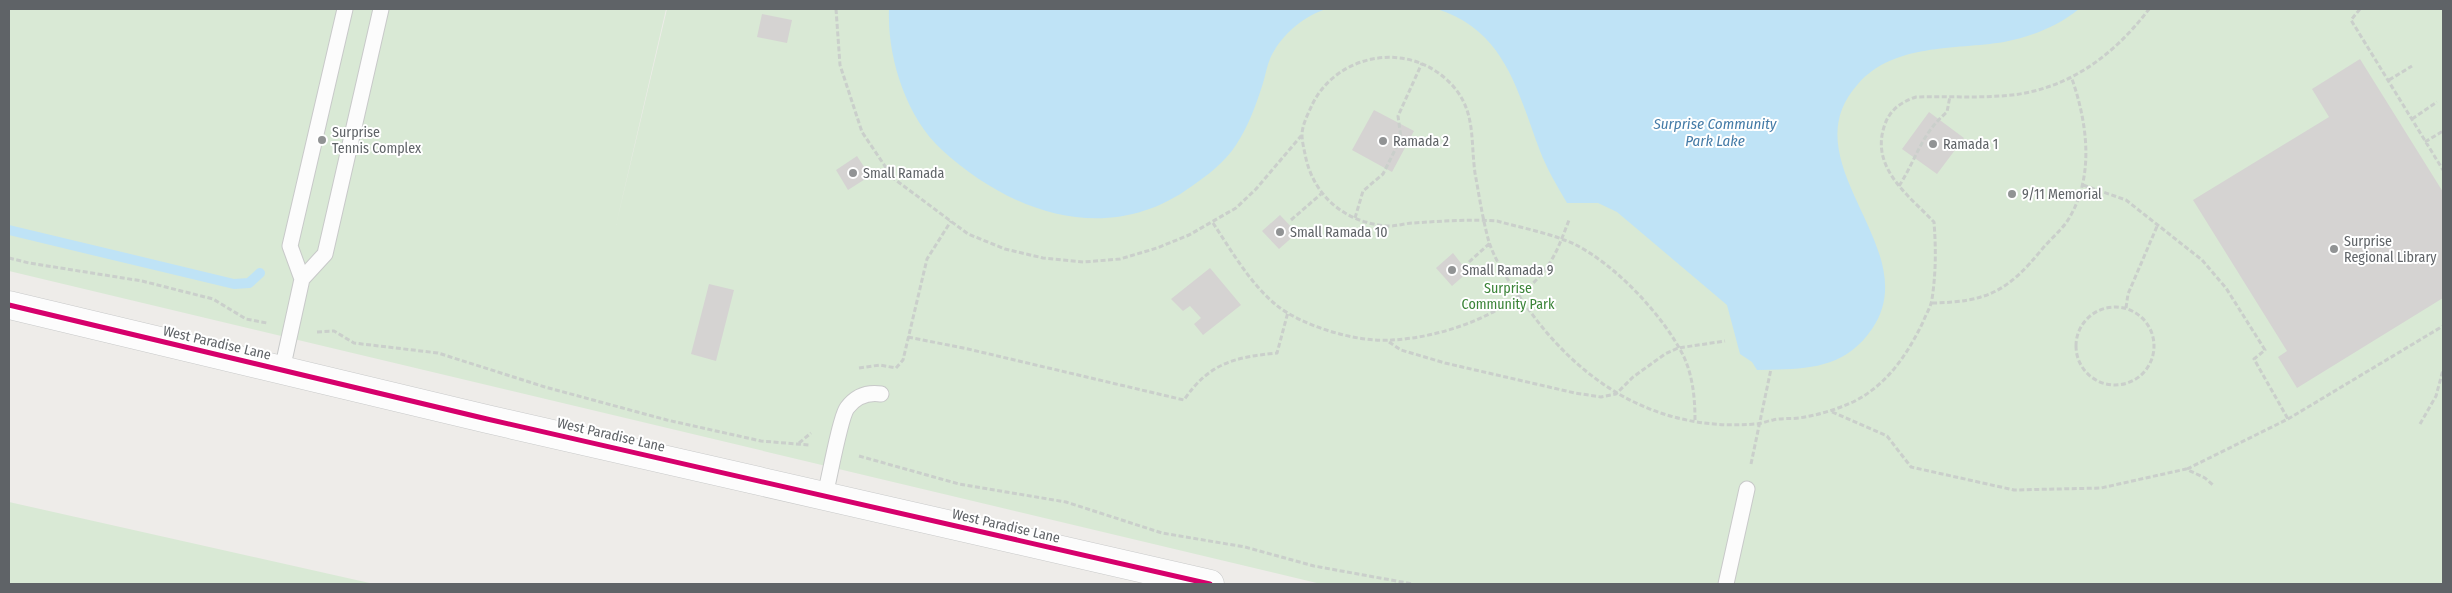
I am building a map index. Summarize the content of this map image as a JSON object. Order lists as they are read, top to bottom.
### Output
{
  "streets": {
    "street": ["West Paradise Lane"]
  },
  "water": ["Surprise Community Park Lake"],
  "parks": ["Surprise Community Park"],
  "places": [
    "Surprise Tennis Complex",
    "Ramada 2",
    "Ramada 1",
    "Small Ramada",
    "9/11 Memorial",
    "Small Ramada 10",
    "Surprise Regional Library",
    "Small Ramada 9"
  ]
}
